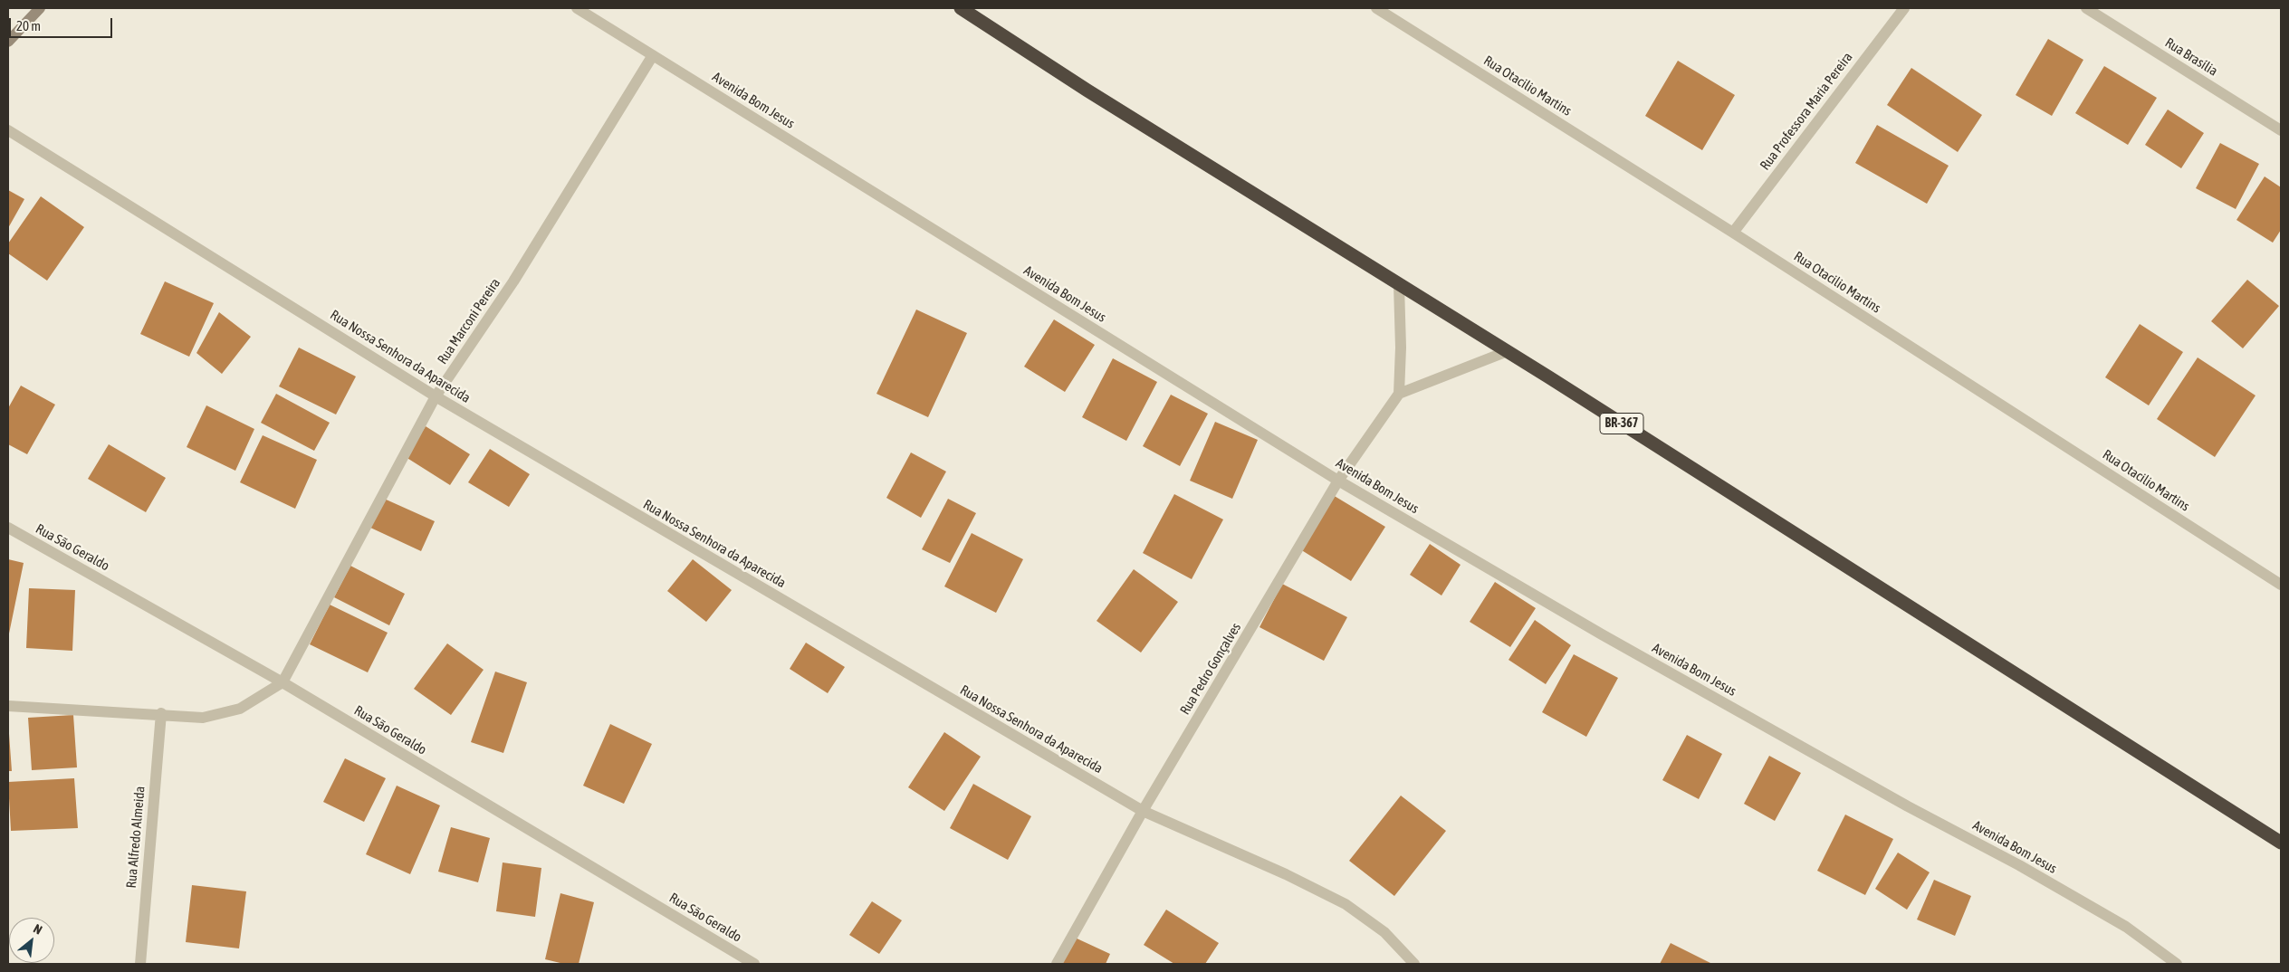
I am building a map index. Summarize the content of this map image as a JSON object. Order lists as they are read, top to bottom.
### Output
{
  "streets": {
    "highway": ["BR-367"],
    "street": [
      "Rua Brasília",
      "Rua Otacilio Martins",
      "Avenida Bom Jesus",
      "Rua Professora Maria Pereira",
      "Rua Marconi Pereira",
      "Rua Nossa Senhora da Aparecida",
      "Rua São Geraldo",
      "Rua Pedro Gonçalves",
      "Rua Alfredo Almeida"
    ]
  },
  "crossings": [
    ["Rua Otacilio Martins", "Rua Professora Maria Pereira"],
    ["Avenida Bom Jesus", "Rua Marconi Pereira"],
    ["Avenida Bom Jesus", "Rua Pedro Gonçalves"],
    ["Rua Marconi Pereira", "Rua Nossa Senhora da Aparecida"],
    ["Rua Marconi Pereira", "Rua São Geraldo"],
    ["Rua Nossa Senhora da Aparecida", "Rua Pedro Gonçalves"]
  ],
  "scale_bar": "20 m",
  "north": "top right"
}
